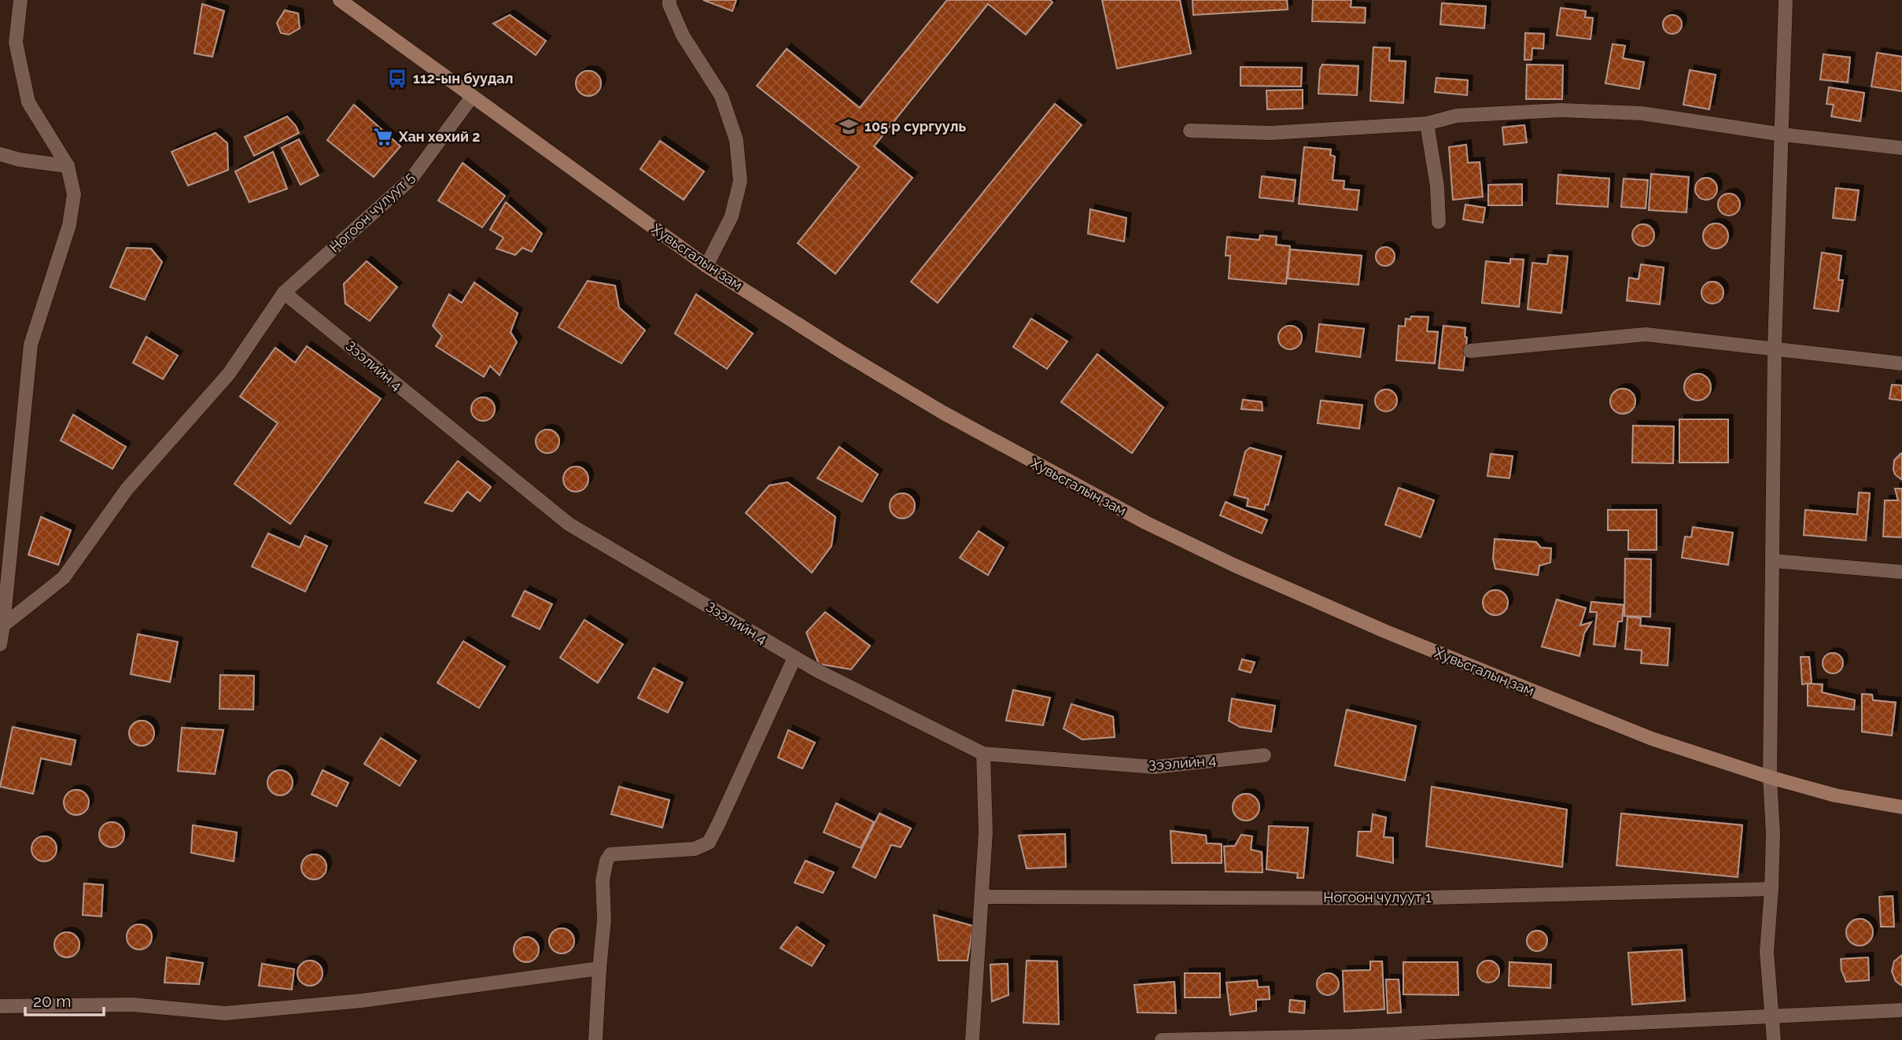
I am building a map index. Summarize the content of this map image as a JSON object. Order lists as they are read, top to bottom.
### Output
{
  "streets": {
    "main road": ["Хувьсгалын зам"],
    "street": ["Ногоон чулуут 5", "Зээлийн 4", "Ногоон чулуут 1"]
  },
  "crossings": [
    ["Ногоон чулуут 5", "Хувьсгалын зам"],
    ["Ногоон чулуут 5", "Зээлийн 4"]
  ],
  "places": {
    "bus stop": ["112-ын буудал"],
    "school or university": ["105 р сургууль"],
    "supermarket": ["Хан хөхий 2"]
  },
  "scale_bar": "20 m"
}
